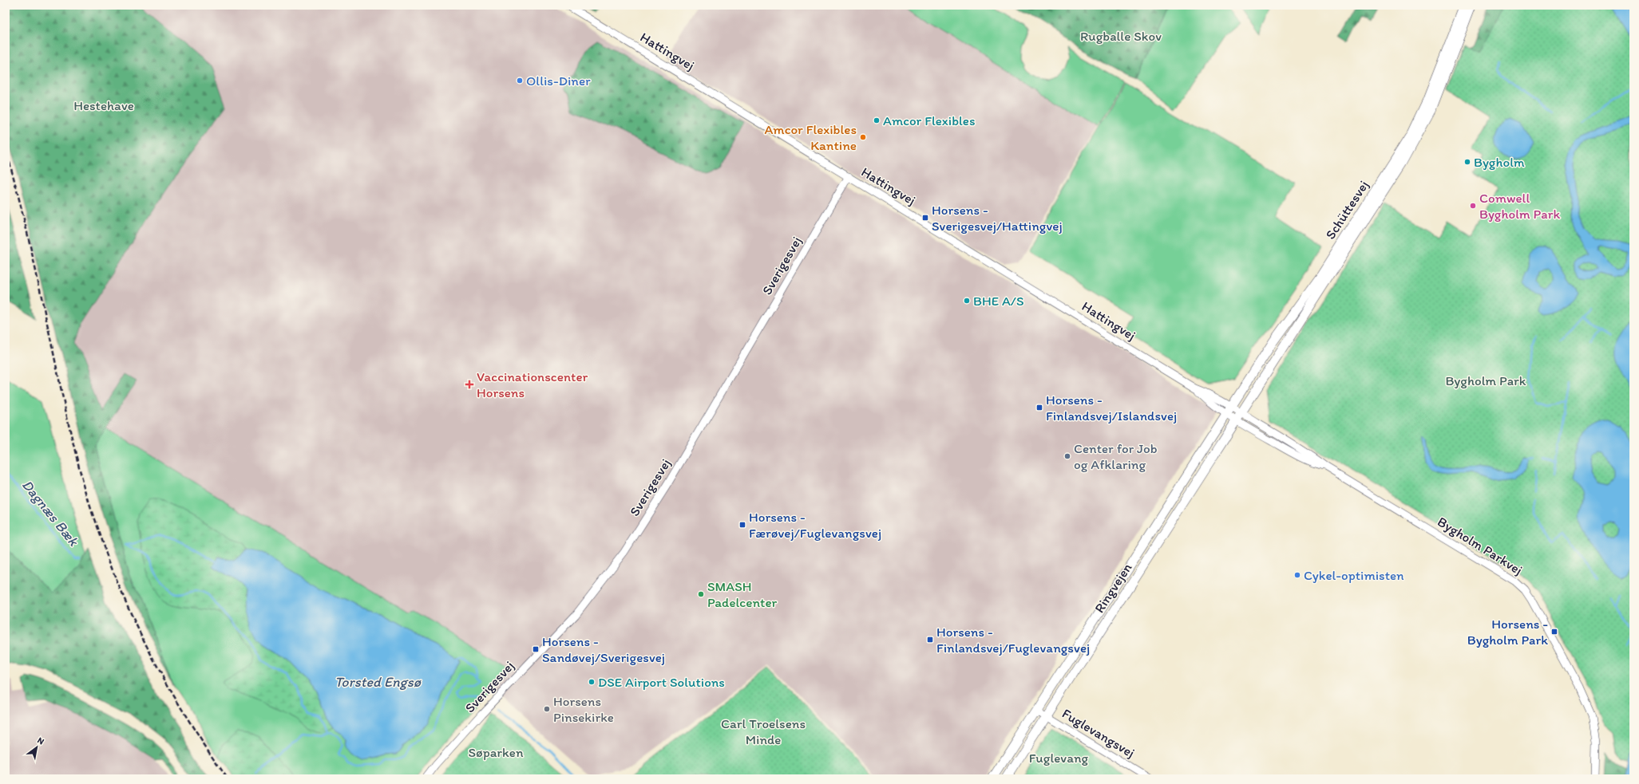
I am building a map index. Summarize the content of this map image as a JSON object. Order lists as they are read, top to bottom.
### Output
{
  "streets": {
    "main road": ["Schüttesvej", "Ringvejen"],
    "street": [
      "Hattingvej",
      "Sverigesvej",
      "Bygholm Parkvej",
      "Fuglevangsvej"
    ]
  },
  "crossings": [
    ["Hattingvej", "Schüttesvej"],
    ["Hattingvej", "Sverigesvej"],
    ["Hattingvej", "Bygholm Parkvej"],
    ["Hattingvej", "Ringvejen"],
    ["Schüttesvej", "Bygholm Parkvej"],
    ["Schüttesvej", "Ringvejen"],
    ["Bygholm Parkvej", "Ringvejen"],
    ["Ringvejen", "Fuglevangsvej"]
  ],
  "water": ["Dagnæs Bæk", "Torsted Engsø"],
  "parks": [
    "Rugballe Skov",
    "Hestehave",
    "Bygholm Park",
    "Carl Troelsens Minde",
    "Søparken",
    "Fuglevang"
  ],
  "places": {
    "other": [
      "Ollis-Diner",
      "Amcor Flexibles",
      "Amcor Flexibles Kantine",
      "Bygholm",
      "Comwell Bygholm Park",
      "BHE A/S",
      "Center for Job og Afklaring",
      "Cykel-optimisten",
      "SMASH Padelcenter",
      "DSE Airport Solutions",
      "Horsens Pinsekirke"
    ],
    "transit": [
      "Horsens - Sverigesvej/Hattingvej",
      "Horsens - Finlandsvej/Islandsvej",
      "Horsens - Færøvej/Fuglevangsvej",
      "Horsens - Bygholm Park",
      "Horsens - Finlandsvej/Fuglevangsvej",
      "Horsens - Sandøvej/Sverigesvej"
    ],
    "health": ["Vaccinationscenter Horsens"]
  },
  "north": "top right"
}
